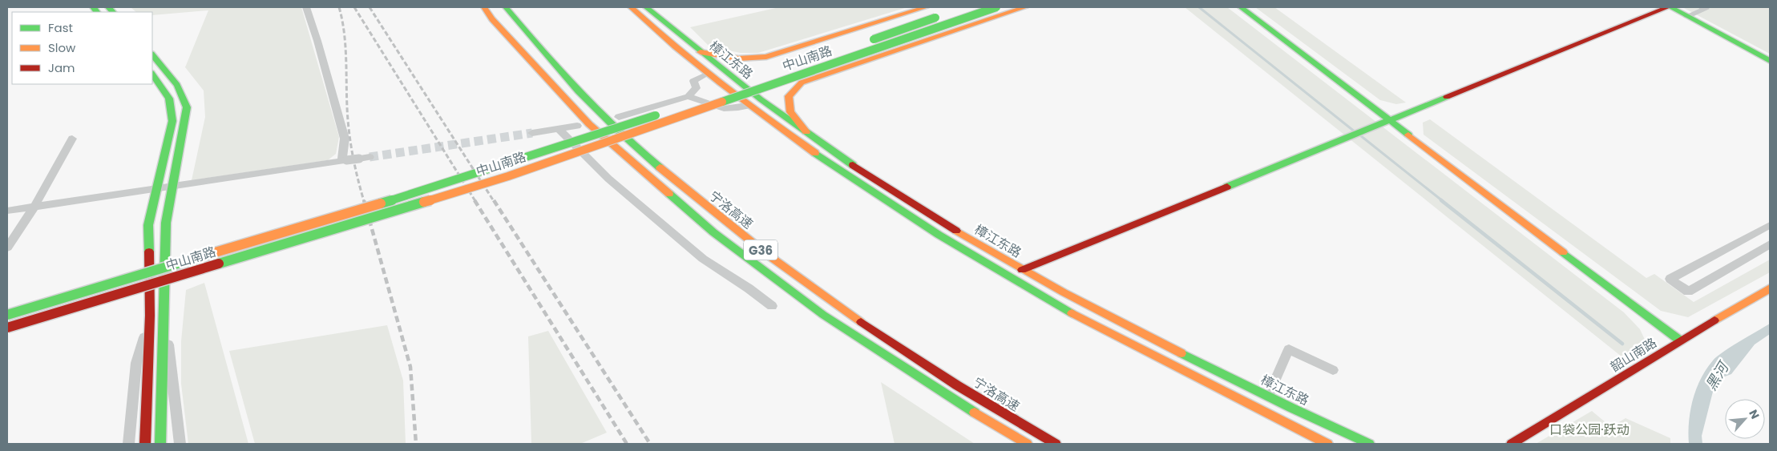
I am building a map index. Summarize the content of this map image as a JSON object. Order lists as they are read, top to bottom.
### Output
{
  "streets": {
    "main road": [
      "中山南路",
      "樟江东路",
      "宁洛高速",
      "G36",
      "韶山南路"
    ]
  },
  "water": ["黑河"],
  "parks": ["口袋公园·跃动"],
  "legend": ["Fast", "Slow", "Jam"],
  "north": "top right"
}
